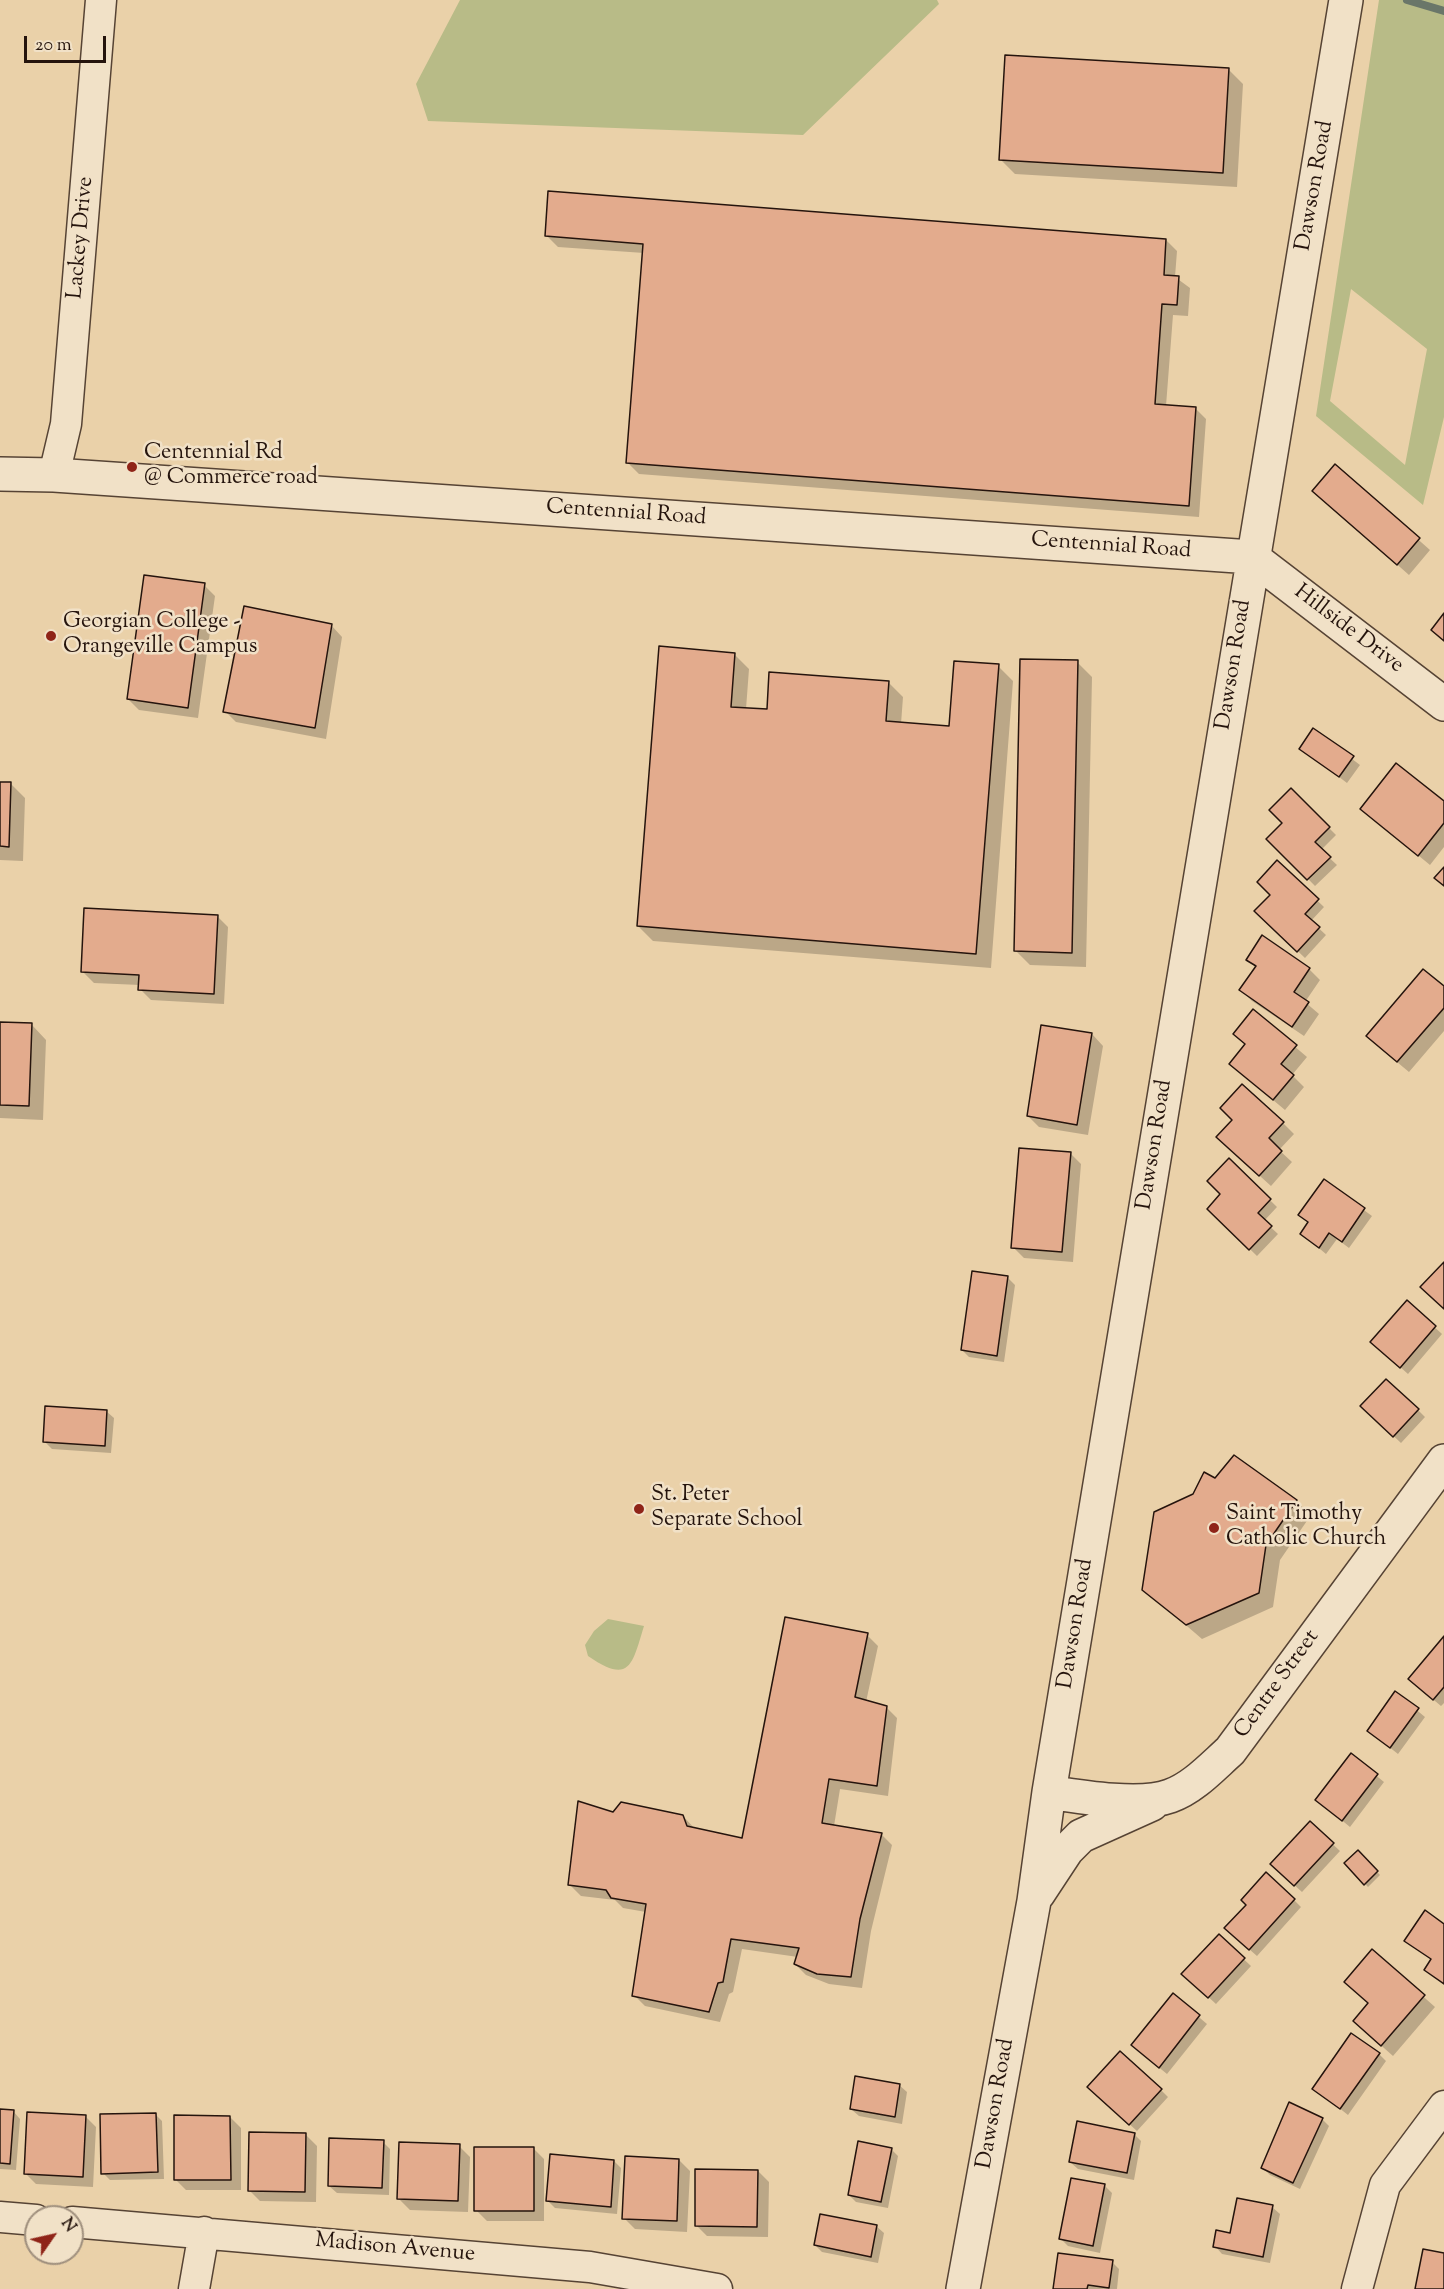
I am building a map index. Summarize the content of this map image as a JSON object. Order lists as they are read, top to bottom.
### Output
{
  "streets": {
    "street": [
      "Dawson Road",
      "Lackey Drive",
      "Centennial Road",
      "Hillside Drive",
      "Centre Street",
      "Madison Avenue"
    ]
  },
  "crossings": [
    ["Dawson Road", "Centennial Road"],
    ["Dawson Road", "Hillside Drive"],
    ["Dawson Road", "Centre Street"],
    ["Lackey Drive", "Centennial Road"],
    ["Centennial Road", "Hillside Drive"]
  ],
  "places": [
    "Centennial Rd @ Commerce road",
    "Georgian College - Orangeville Campus",
    "St. Peter Separate School",
    "Saint Timothy Catholic Church"
  ],
  "scale_bar": "20 m",
  "north": "top right"
}
